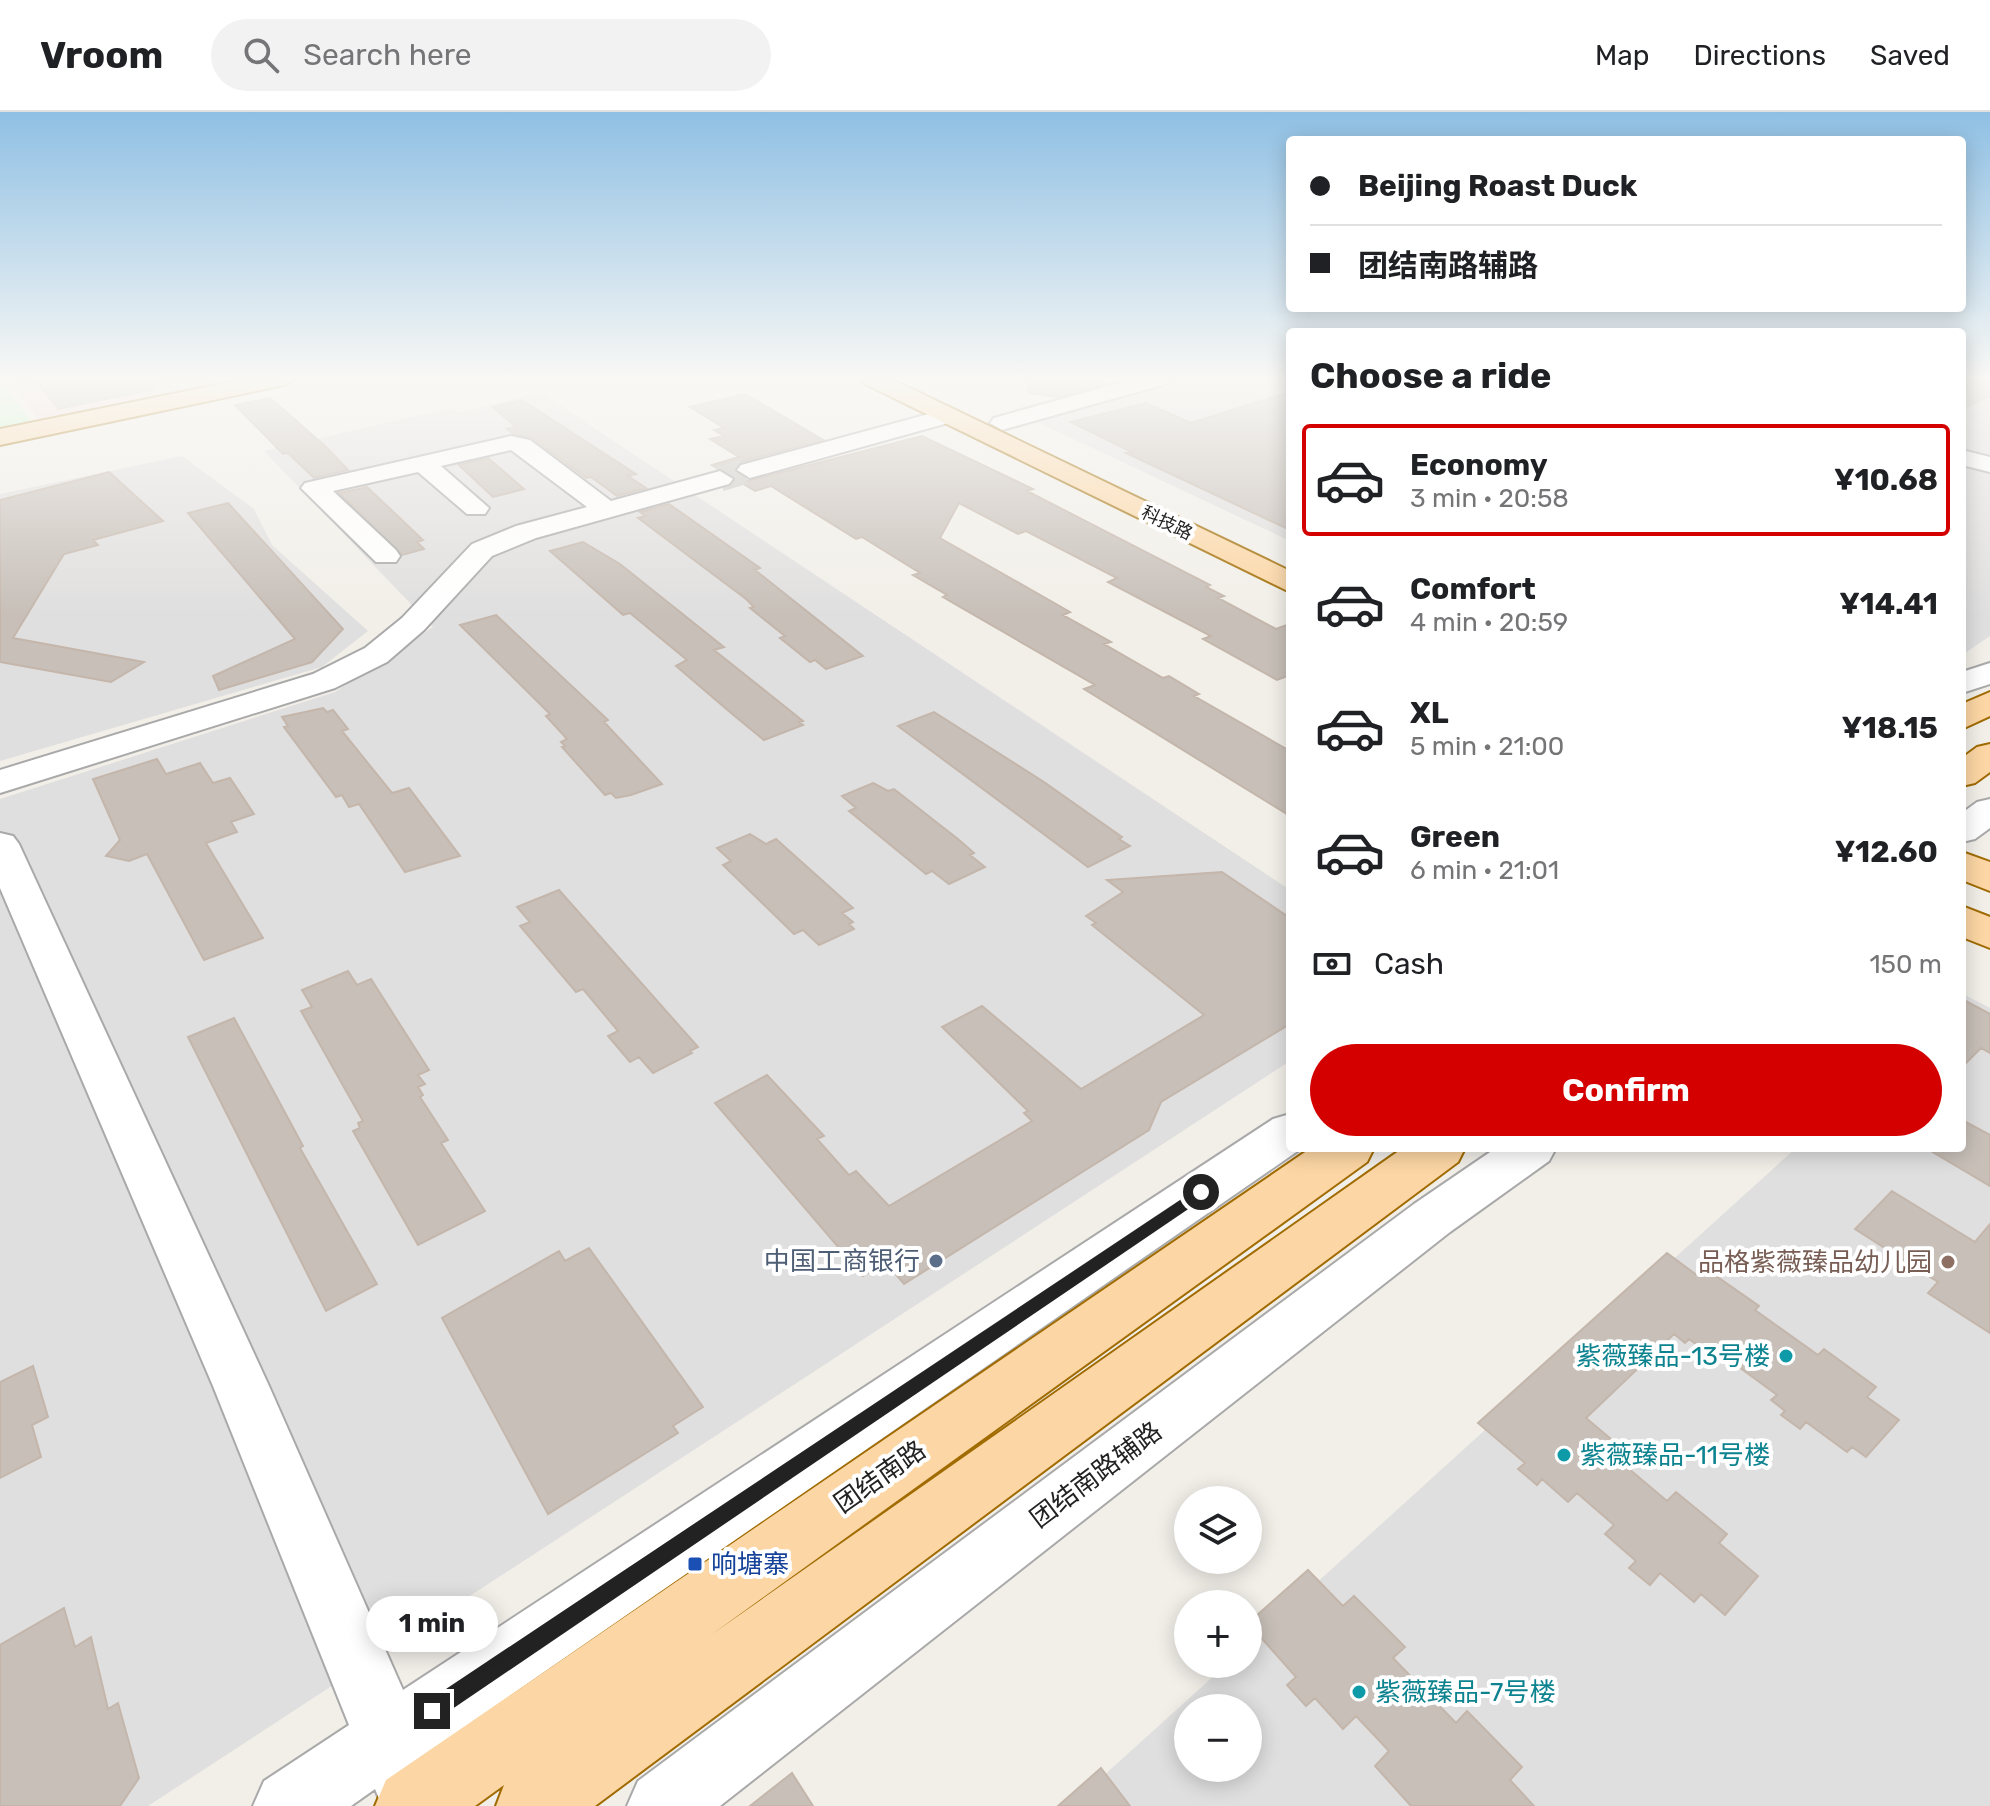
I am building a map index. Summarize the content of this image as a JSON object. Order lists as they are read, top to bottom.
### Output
{
  "streets": {
    "main road": ["科技路", "团结南路"],
    "street": ["团结南路辅路"]
  },
  "places": {
    "other": [
      "中国工商银行",
      "品格紫薇臻品幼儿园",
      "紫薇臻品-13号楼",
      "紫薇臻品-11号楼",
      "紫薇臻品-7号楼"
    ],
    "transit": ["响塘寨"]
  },
  "page": {
    "header": "Vroom",
    "search": "Search here",
    "nav": ["Map", "Directions", "Saved"],
    "banner": ["Beijing Roast Duck", "团结南路辅路"],
    "heading": "Choose a ride",
    "list": [
      {
        "name": "Economy",
        "note": "3 min · 20:58",
        "value": "¥10.68"
      },
      {
        "name": "Comfort",
        "note": "4 min · 20:59",
        "value": "¥14.41"
      },
      {
        "name": "XL",
        "note": "5 min · 21:00",
        "value": "¥18.15"
      },
      {
        "name": "Green",
        "note": "6 min · 21:01",
        "value": "¥12.60"
      }
    ],
    "pay": ["Cash", "150 m"],
    "buttons": "Confirm",
    "map_buttons": ["+", "−"],
    "bubble": "1 min"
  }
}
